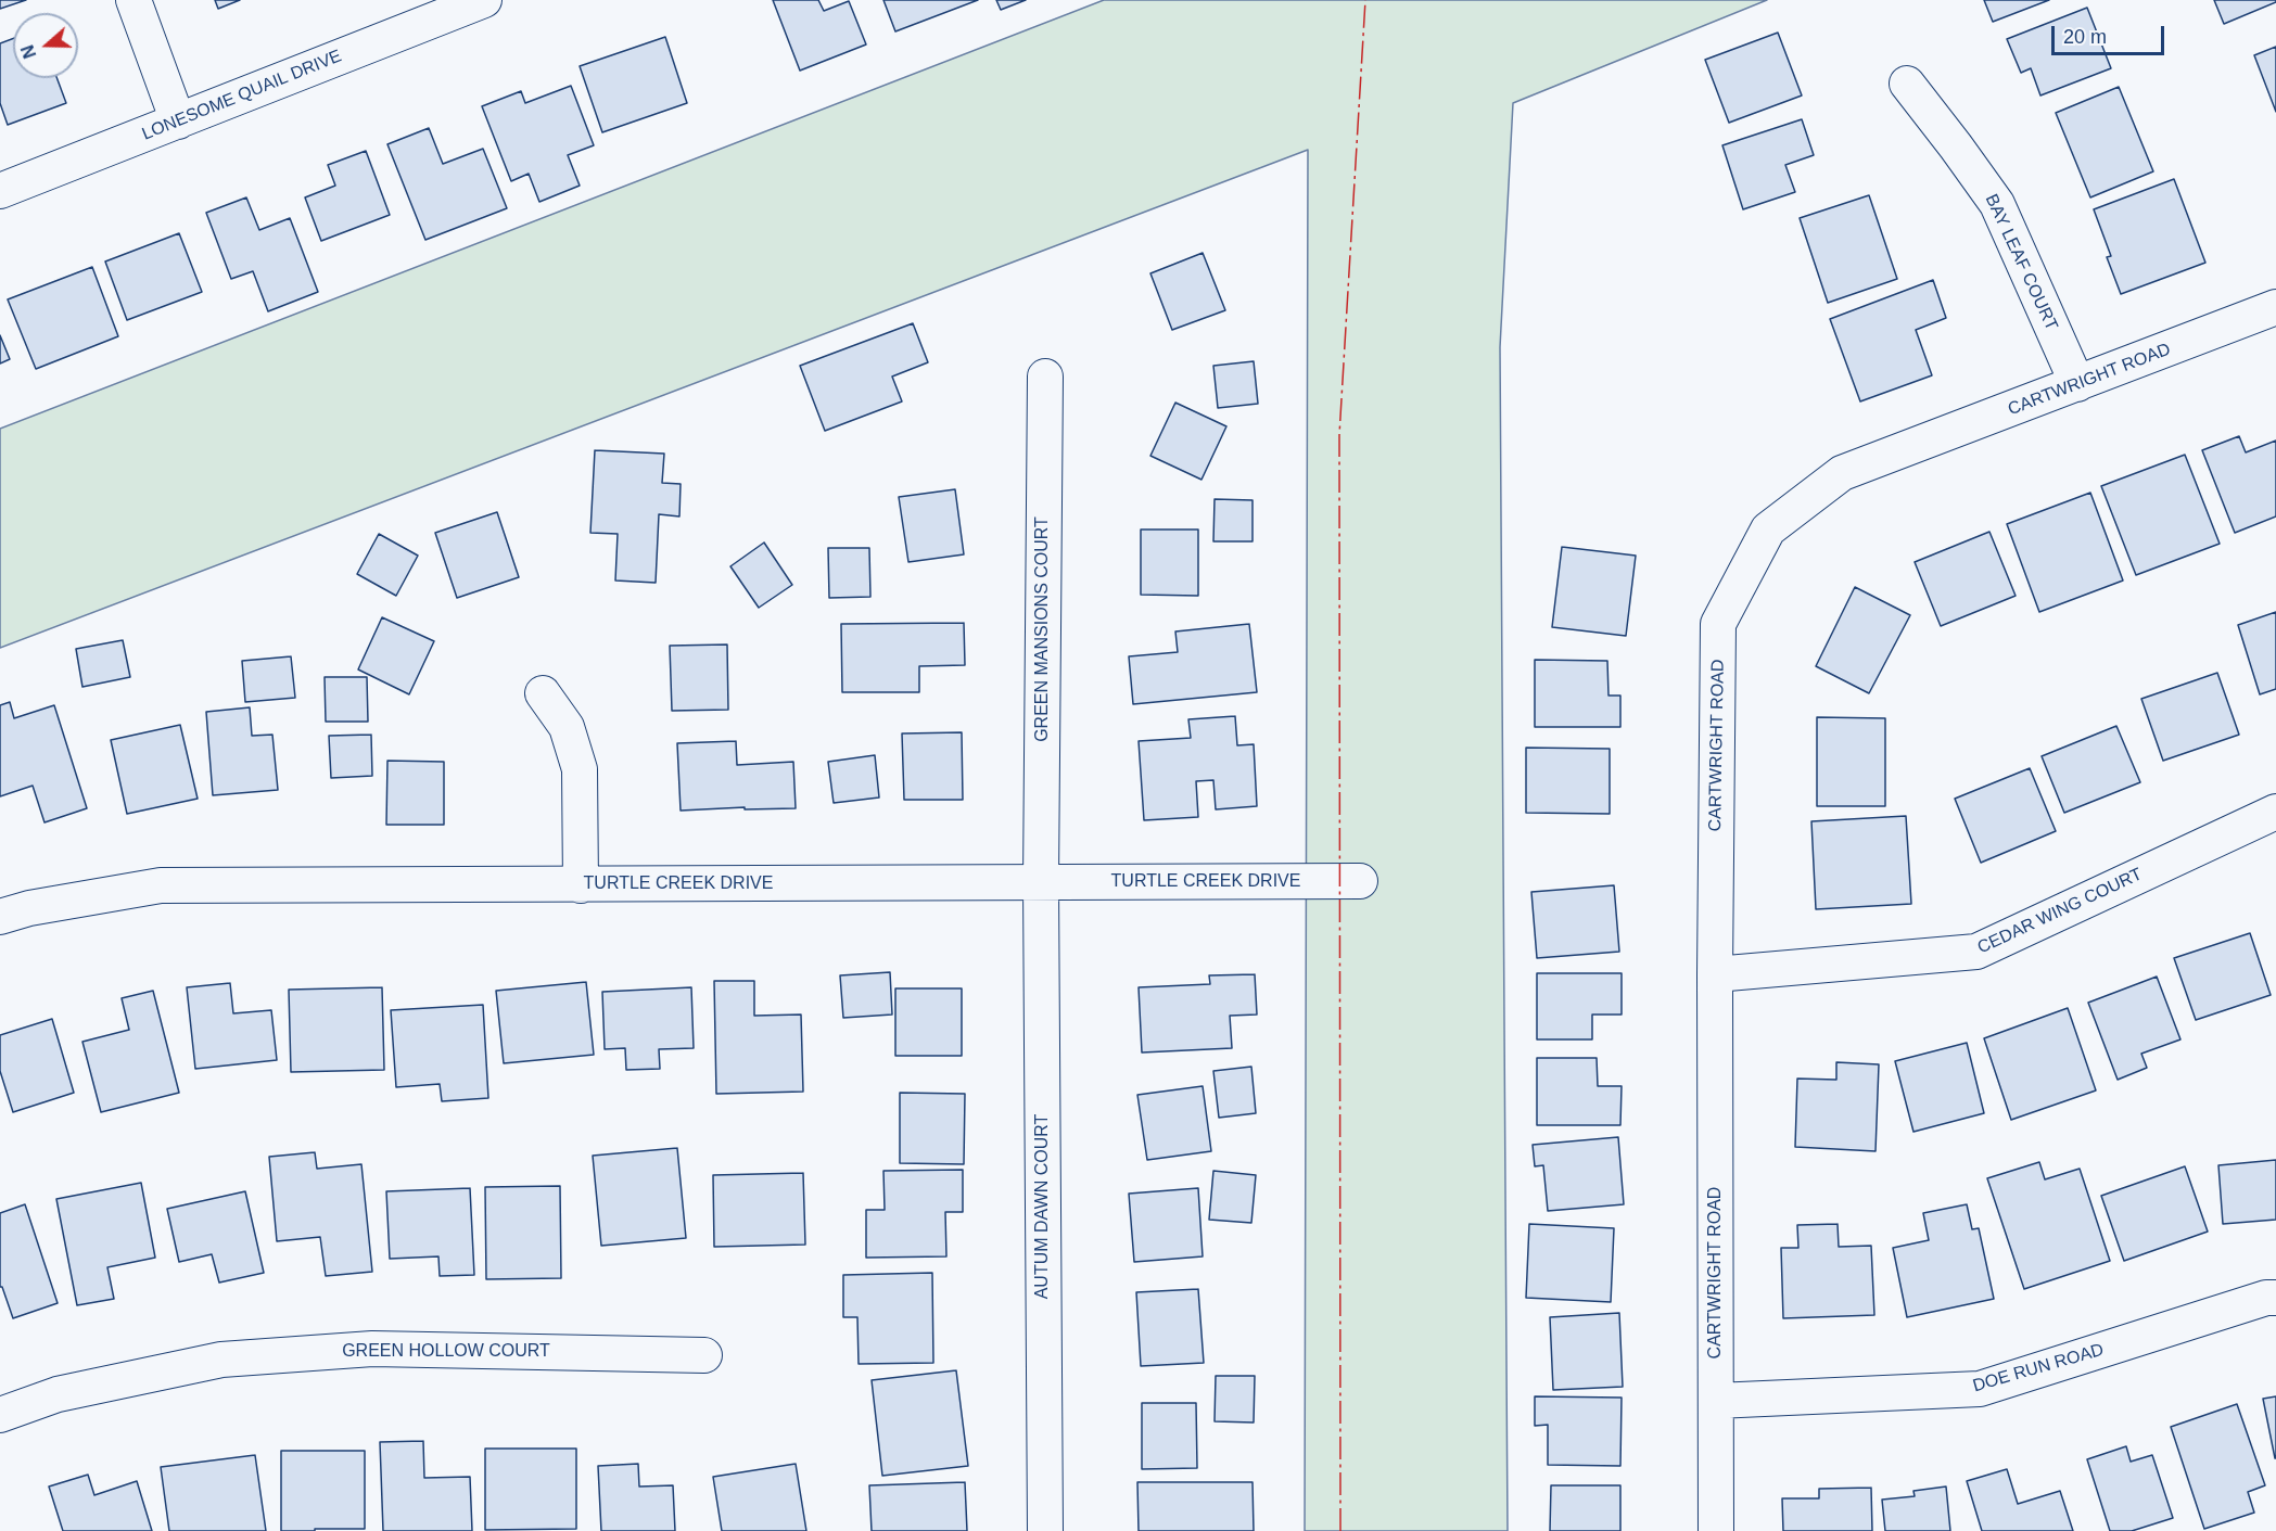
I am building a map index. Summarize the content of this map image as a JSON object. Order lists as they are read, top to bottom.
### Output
{
  "streets": {
    "street": [
      "LONESOME QUAIL DRIVE",
      "BAY LEAF COURT",
      "CARTWRIGHT ROAD",
      "GREEN MANSIONS COURT",
      "TURTLE CREEK DRIVE",
      "CEDAR WING COURT",
      "AUTUM DAWN COURT",
      "GREEN HOLLOW COURT",
      "DOE RUN ROAD"
    ]
  },
  "crossings": [
    ["BAY LEAF COURT", "CARTWRIGHT ROAD"],
    ["CARTWRIGHT ROAD", "CEDAR WING COURT"],
    ["CARTWRIGHT ROAD", "DOE RUN ROAD"],
    ["GREEN MANSIONS COURT", "TURTLE CREEK DRIVE"],
    ["GREEN MANSIONS COURT", "AUTUM DAWN COURT"],
    ["TURTLE CREEK DRIVE", "AUTUM DAWN COURT"]
  ],
  "scale_bar": "20 m",
  "north": "left"
}
